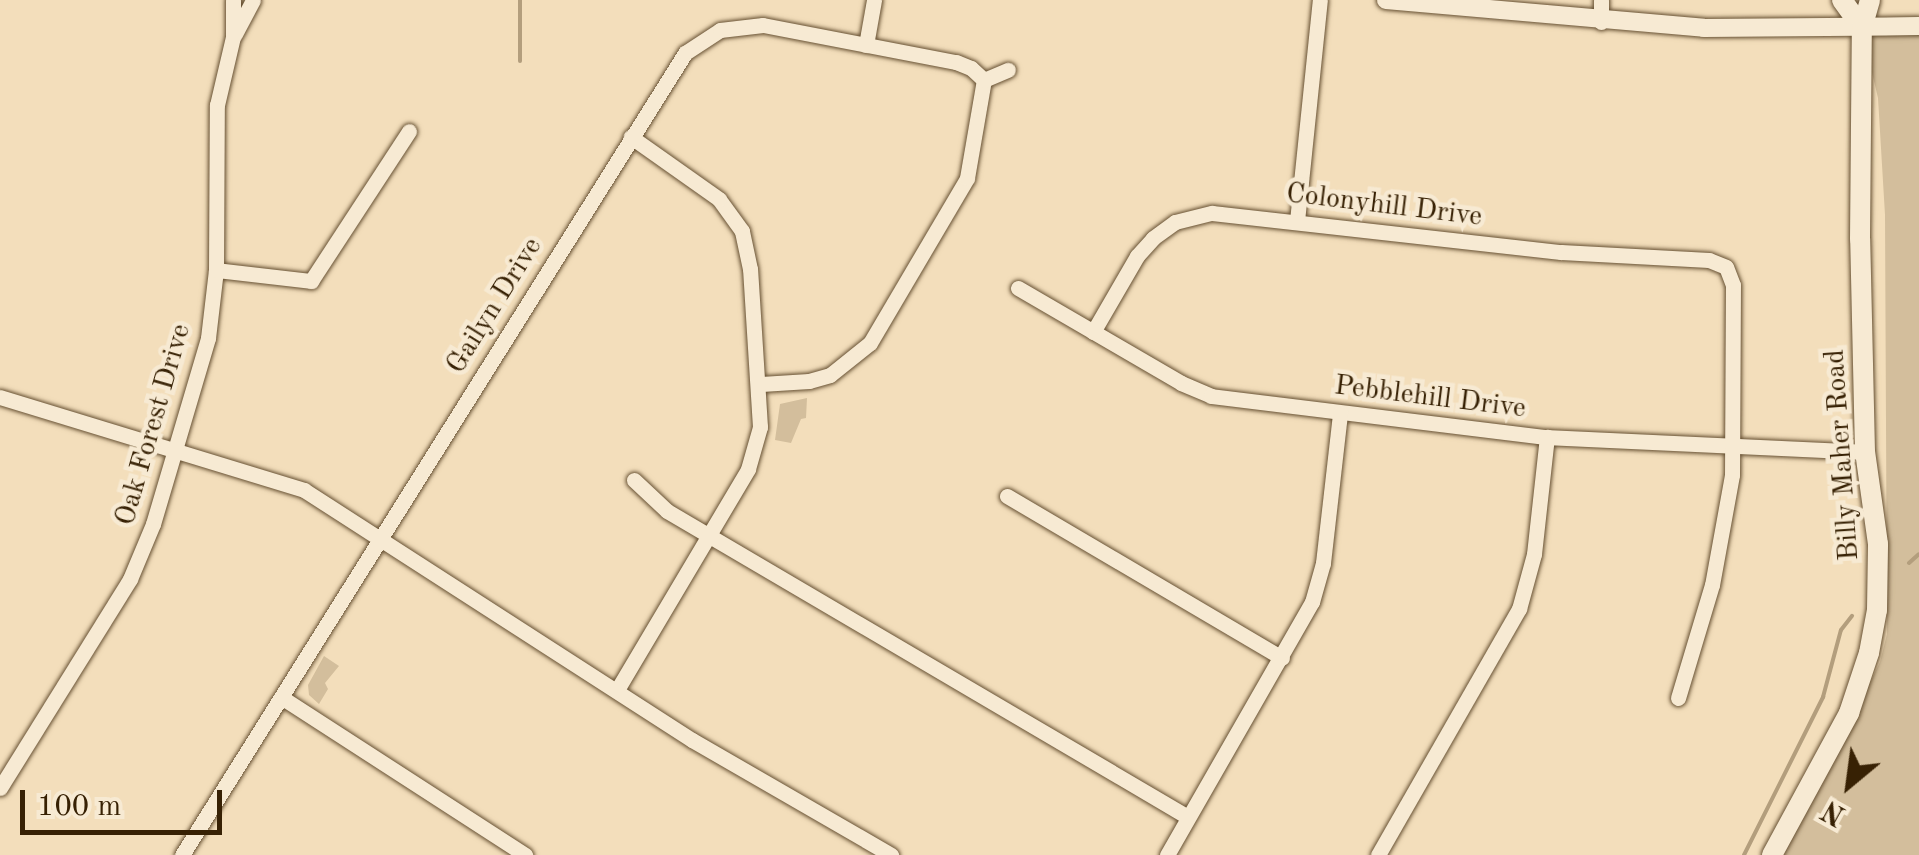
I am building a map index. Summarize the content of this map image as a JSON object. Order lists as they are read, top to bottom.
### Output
{
  "streets": {
    "main road": ["Billy Maher Road"],
    "street": [
      "Colonyhill Drive",
      "Gailyn Drive",
      "Pebblehill Drive",
      "Oak Forest Drive"
    ]
  },
  "crossings": [
    ["Colonyhill Drive", "Pebblehill Drive"],
    ["Pebblehill Drive", "Billy Maher Road"]
  ],
  "scale_bar": "100 m",
  "north": "bottom left"
}
